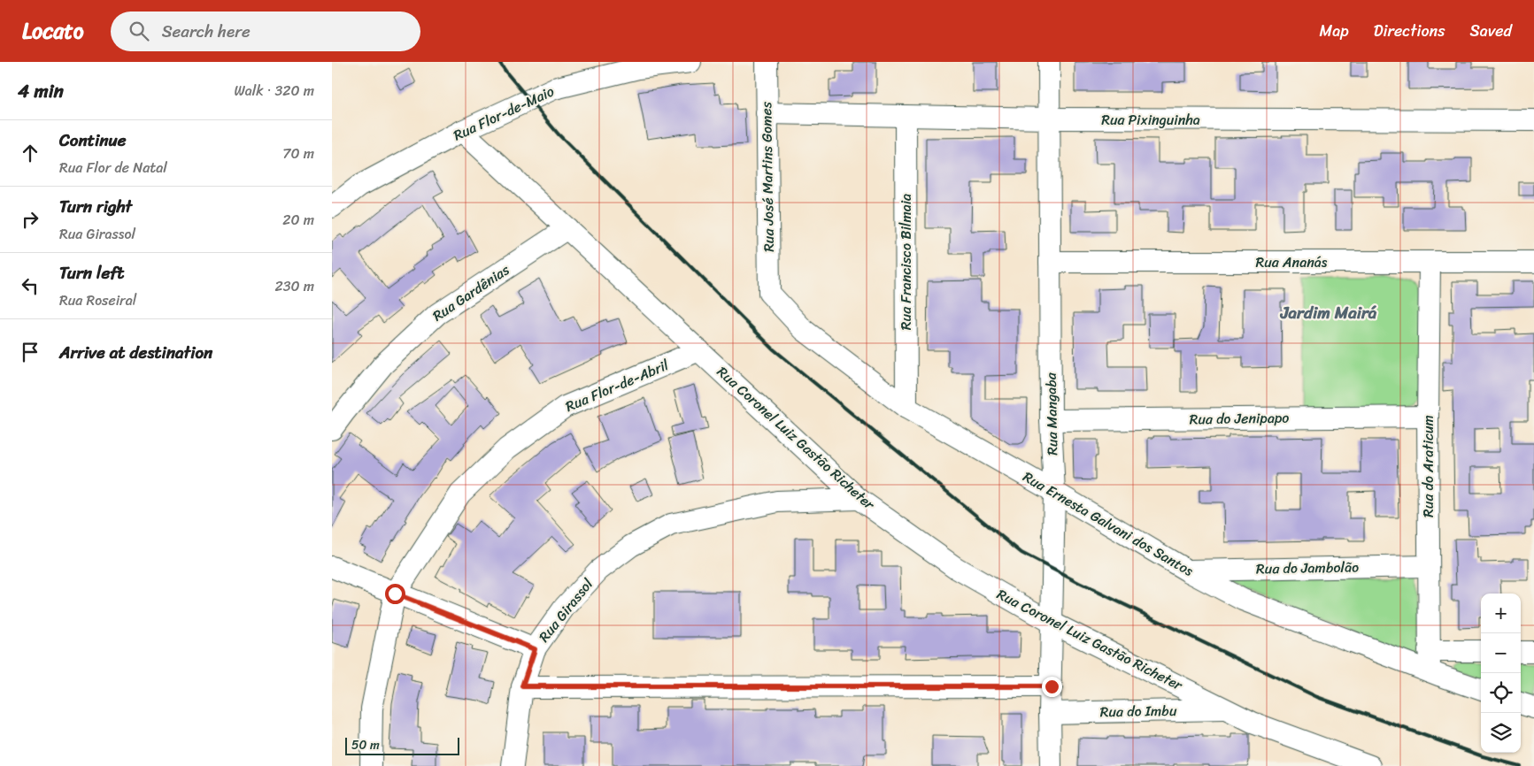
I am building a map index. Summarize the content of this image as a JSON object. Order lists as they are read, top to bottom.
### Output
{
  "streets": {
    "street": [
      "Rua Flor-de-Maio",
      "Rua Pixinguinha",
      "Rua José Martins Gomes",
      "Rua Francisco Bilmaia",
      "Rua Ananás",
      "Rua Gardênias",
      "Rua Flor-de-Abril",
      "Rua Mangaba",
      "Rua do Jenipapo",
      "Rua Coronel Luiz Gastão Richeter",
      "Rua do Araticum",
      "Rua Ernesta Galvani dos Santos",
      "Rua do Jambolão",
      "Rua Girassol",
      "Rua do Imbu"
    ]
  },
  "crossings": [
    ["Rua Flor-de-Maio", "Rua Coronel Luiz Gastão Richeter"],
    ["Rua Pixinguinha", "Rua José Martins Gomes"],
    ["Rua Pixinguinha", "Rua Francisco Bilmaia"],
    ["Rua Pixinguinha", "Rua Mangaba"],
    ["Rua José Martins Gomes", "Rua Ernesta Galvani dos Santos"],
    ["Rua Francisco Bilmaia", "Rua Ernesta Galvani dos Santos"],
    ["Rua Ananás", "Rua Mangaba"],
    ["Rua Ananás", "Rua do Araticum"],
    ["Rua Gardênias", "Rua Coronel Luiz Gastão Richeter"],
    ["Rua Flor-de-Abril", "Rua Coronel Luiz Gastão Richeter"],
    ["Rua Mangaba", "Rua do Jenipapo"],
    ["Rua Mangaba", "Rua Coronel Luiz Gastão Richeter"],
    ["Rua Mangaba", "Rua Ernesta Galvani dos Santos"],
    ["Rua Mangaba", "Rua do Imbu"],
    ["Rua do Jenipapo", "Rua do Araticum"],
    ["Rua Coronel Luiz Gastão Richeter", "Rua Girassol"],
    ["Rua Coronel Luiz Gastão Richeter", "Rua do Imbu"],
    ["Rua do Araticum", "Rua Ernesta Galvani dos Santos"],
    ["Rua do Araticum", "Rua do Jambolão"],
    ["Rua Ernesta Galvani dos Santos", "Rua do Jambolão"]
  ],
  "districts": ["Jardim Mairá"],
  "scale_bar": "50 m",
  "page": {
    "header": "Locato",
    "search": "Search here",
    "nav": ["Map", "Directions", "Saved"],
    "heading": ["4 min", "Walk · 320 m"],
    "list": [
      ["Continue", "Rua Flor de Natal", "70 m"],
      ["Turn right", "Rua Girassol", "20 m"],
      ["Turn left", "Rua Roseiral", "230 m"],
      "Arrive at destination"
    ],
    "map_buttons": ["+", "−"],
    "scale": "50 m"
  }
}
